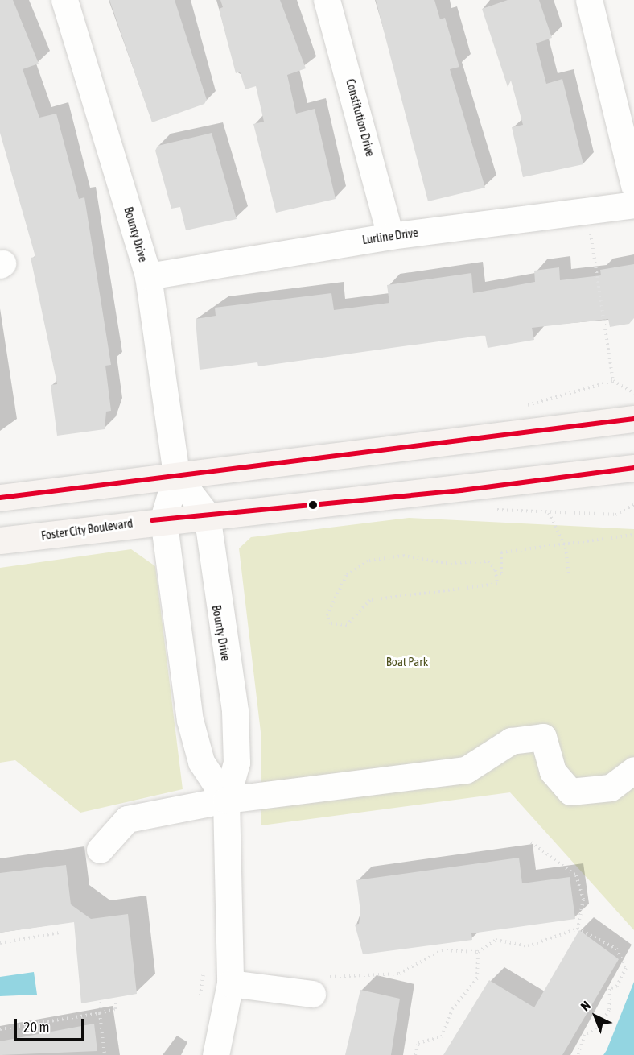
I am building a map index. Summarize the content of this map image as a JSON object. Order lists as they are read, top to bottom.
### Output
{
  "streets": {
    "main road": ["Foster City Boulevard"],
    "street": ["Constitution Drive", "Bounty Drive", "Lurline Drive"]
  },
  "crossings": [
    ["Constitution Drive", "Lurline Drive"],
    ["Bounty Drive", "Lurline Drive"],
    ["Bounty Drive", "Foster City Boulevard"]
  ],
  "parks": ["Boat Park"],
  "scale_bar": "20 m",
  "north": "top left"
}
